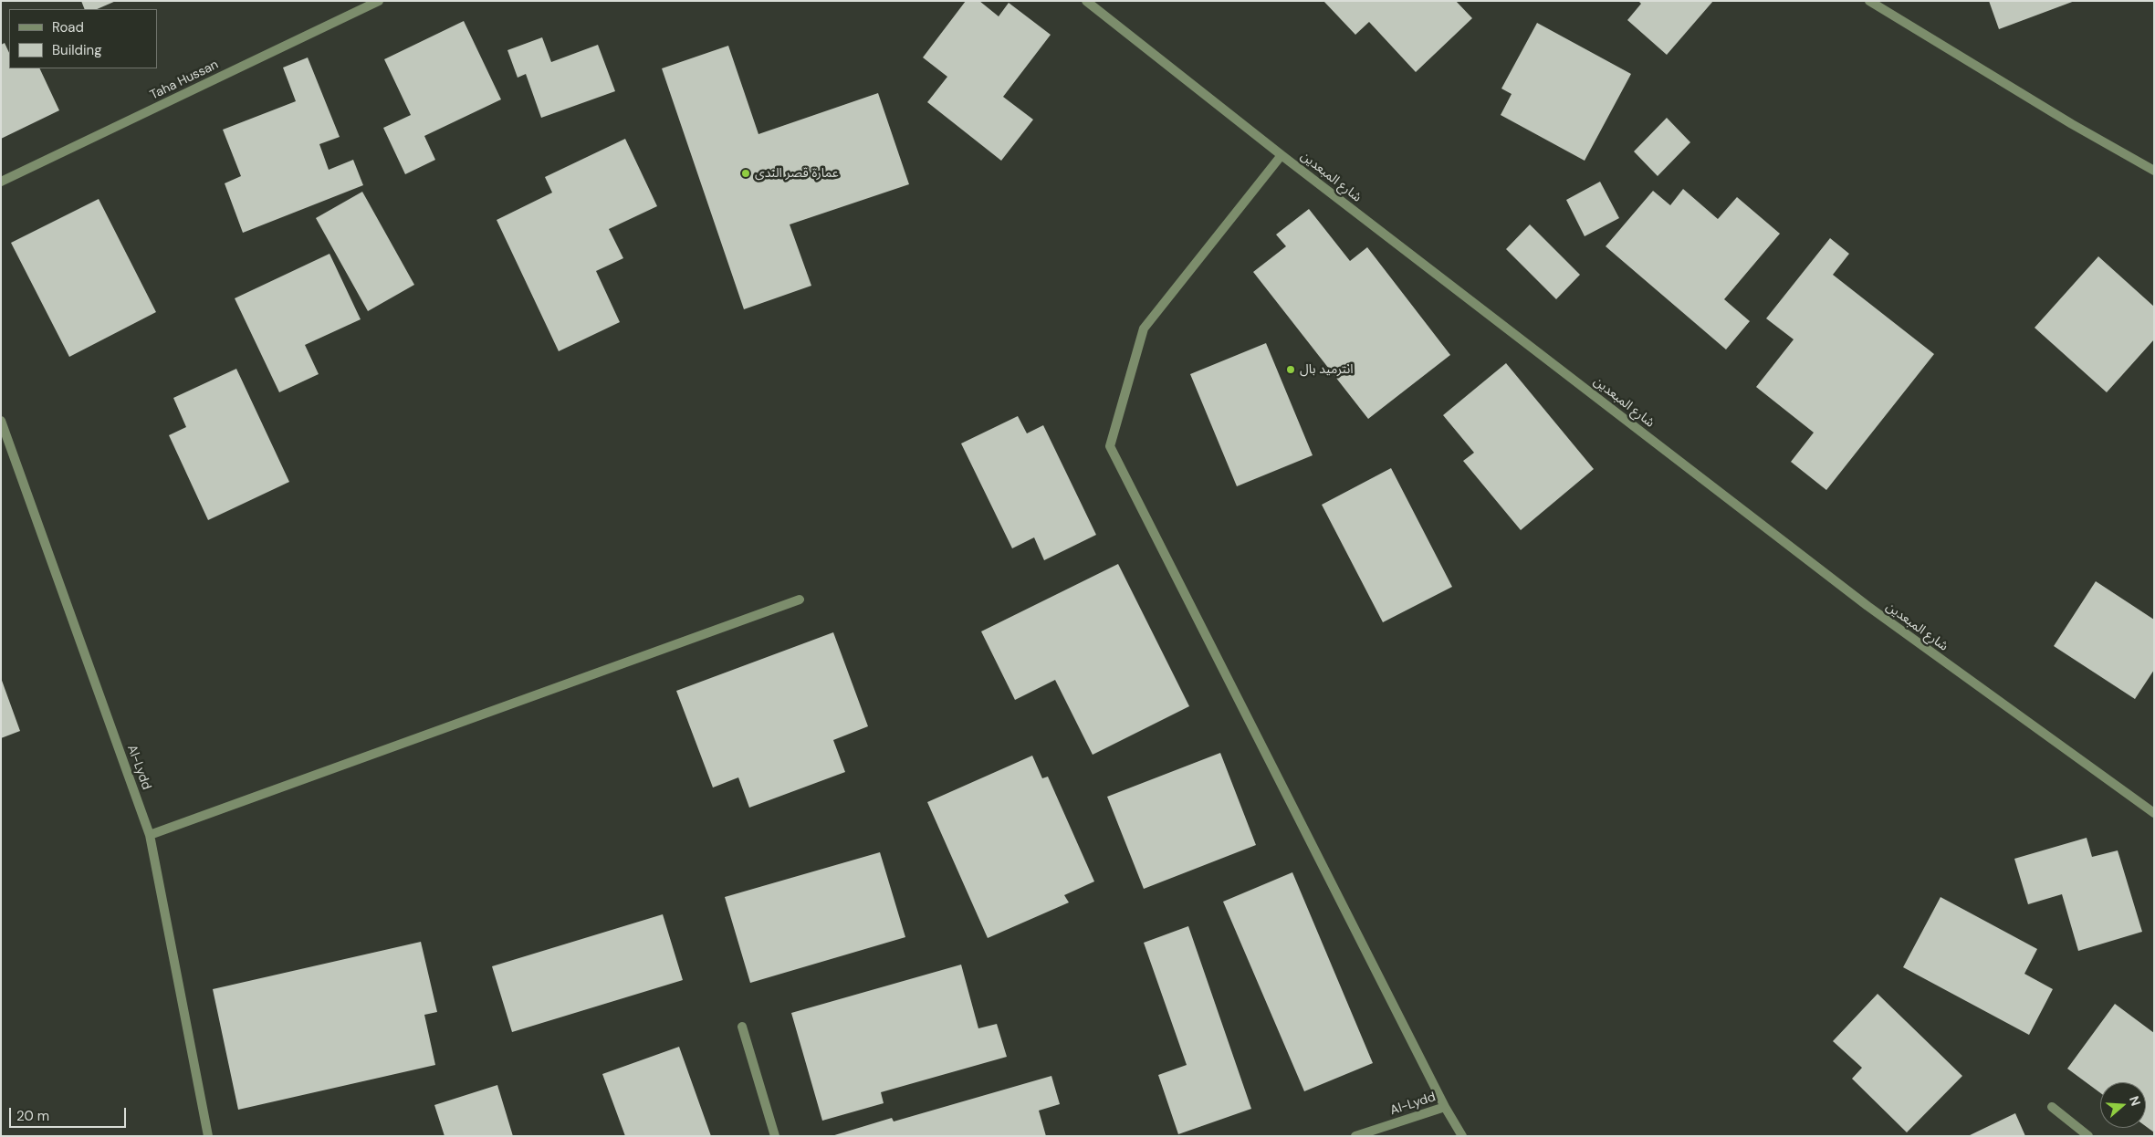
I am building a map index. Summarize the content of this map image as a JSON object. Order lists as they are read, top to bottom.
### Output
{
  "streets": {
    "street": ["Taha Hussan", "شارع المبعدين", "Al-Lydd"]
  },
  "places": ["عمارة قصر الندى", "انترميد بال"],
  "legend": ["Road", "Building"],
  "scale_bar": "20 m",
  "north": "right"
}
